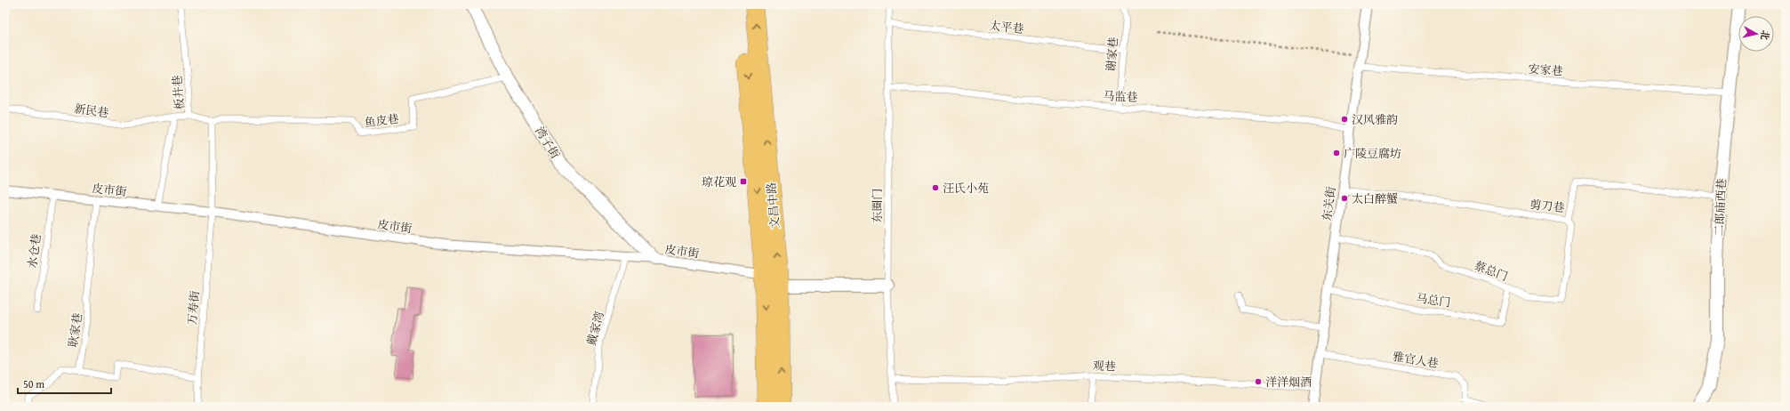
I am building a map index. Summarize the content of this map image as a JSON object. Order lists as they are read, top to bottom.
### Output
{
  "streets": {
    "main road": ["文昌中路"],
    "street": [
      "湾子街",
      "皮市街",
      "东关街",
      "二郎庙西巷"
    ],
    "lane": [
      "太平巷",
      "谢家巷",
      "安家巷",
      "板井巷",
      "马监巷",
      "新民巷",
      "鱼皮巷",
      "东圈门",
      "剪刀巷",
      "水仓巷",
      "蔡总门",
      "马总门",
      "万寿街",
      "戴家湾",
      "耿家巷",
      "雅官人巷",
      "观巷"
    ]
  },
  "crossings": [
    ["太平巷", "谢家巷"],
    ["太平巷", "东圈门"],
    ["谢家巷", "马监巷"],
    ["安家巷", "东关街"],
    ["安家巷", "二郎庙西巷"],
    ["板井巷", "新民巷"],
    ["板井巷", "鱼皮巷"],
    ["板井巷", "皮市街"],
    ["马监巷", "东关街"],
    ["马监巷", "东圈门"],
    ["鱼皮巷", "湾子街"],
    ["鱼皮巷", "万寿街"],
    ["湾子街", "皮市街"],
    ["皮市街", "文昌中路"],
    ["皮市街", "水仓巷"],
    ["皮市街", "万寿街"],
    ["皮市街", "戴家湾"],
    ["皮市街", "耿家巷"],
    ["东关街", "剪刀巷"],
    ["东关街", "蔡总门"],
    ["东关街", "马总门"],
    ["东关街", "雅官人巷"],
    ["东关街", "观巷"],
    ["东圈门", "观巷"],
    ["剪刀巷", "二郎庙西巷"],
    ["剪刀巷", "蔡总门"],
    ["蔡总门", "马总门"]
  ],
  "places": {
    "other": [
      "汉风雅韵",
      "广陵豆腐坊",
      "汪氏小苑",
      "太白醉蟹",
      "洋洋烟酒"
    ],
    "transit": ["琼花观"]
  },
  "scale_bar": "50 m",
  "north": "right"
}
